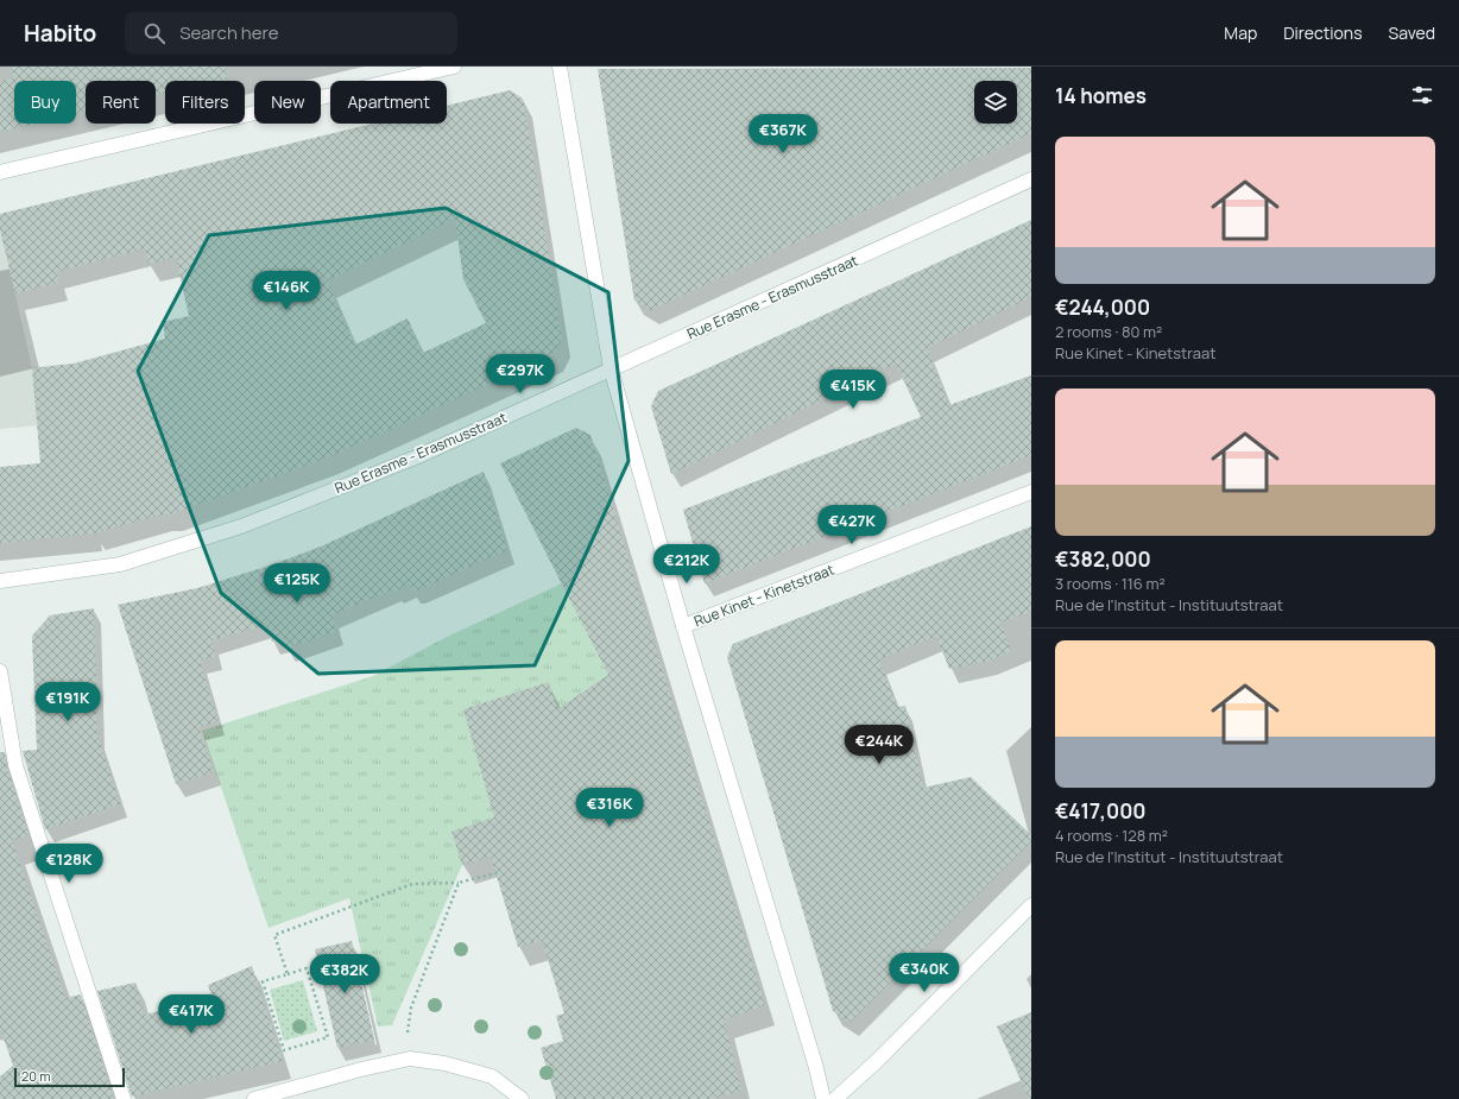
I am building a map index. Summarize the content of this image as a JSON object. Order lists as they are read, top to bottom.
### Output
{
  "streets": {
    "street": ["Rue Erasme - Erasmusstraat", "Rue Kinet - Kinetstraat"]
  },
  "scale_bar": "20 m",
  "page": {
    "header": "Habito",
    "search": "Search here",
    "nav": ["Map", "Directions", "Saved"],
    "heading": "14 homes",
    "chip": [
      "Buy",
      "Rent",
      "Filters",
      "New",
      "Apartment"
    ],
    "price": [
      "€367K",
      "€146K",
      "€297K",
      "€415K",
      "€427K",
      "€212K",
      "€125K",
      "€191K",
      "€244K",
      "€316K",
      "€128K",
      "€340K",
      "€382K",
      "€417K"
    ],
    "list": [
      {
        "name": "€244,000",
        "note": "2 rooms · 80 m² · Rue Kinet - Kinetstraat"
      },
      {
        "name": "€382,000",
        "note": "3 rooms · 116 m² · Rue de l'Institut - Instituutstraat"
      },
      {
        "name": "€417,000",
        "note": "4 rooms · 128 m² · Rue de l'Institut - Instituutstraat"
      }
    ],
    "scale": "20 m"
  }
}
